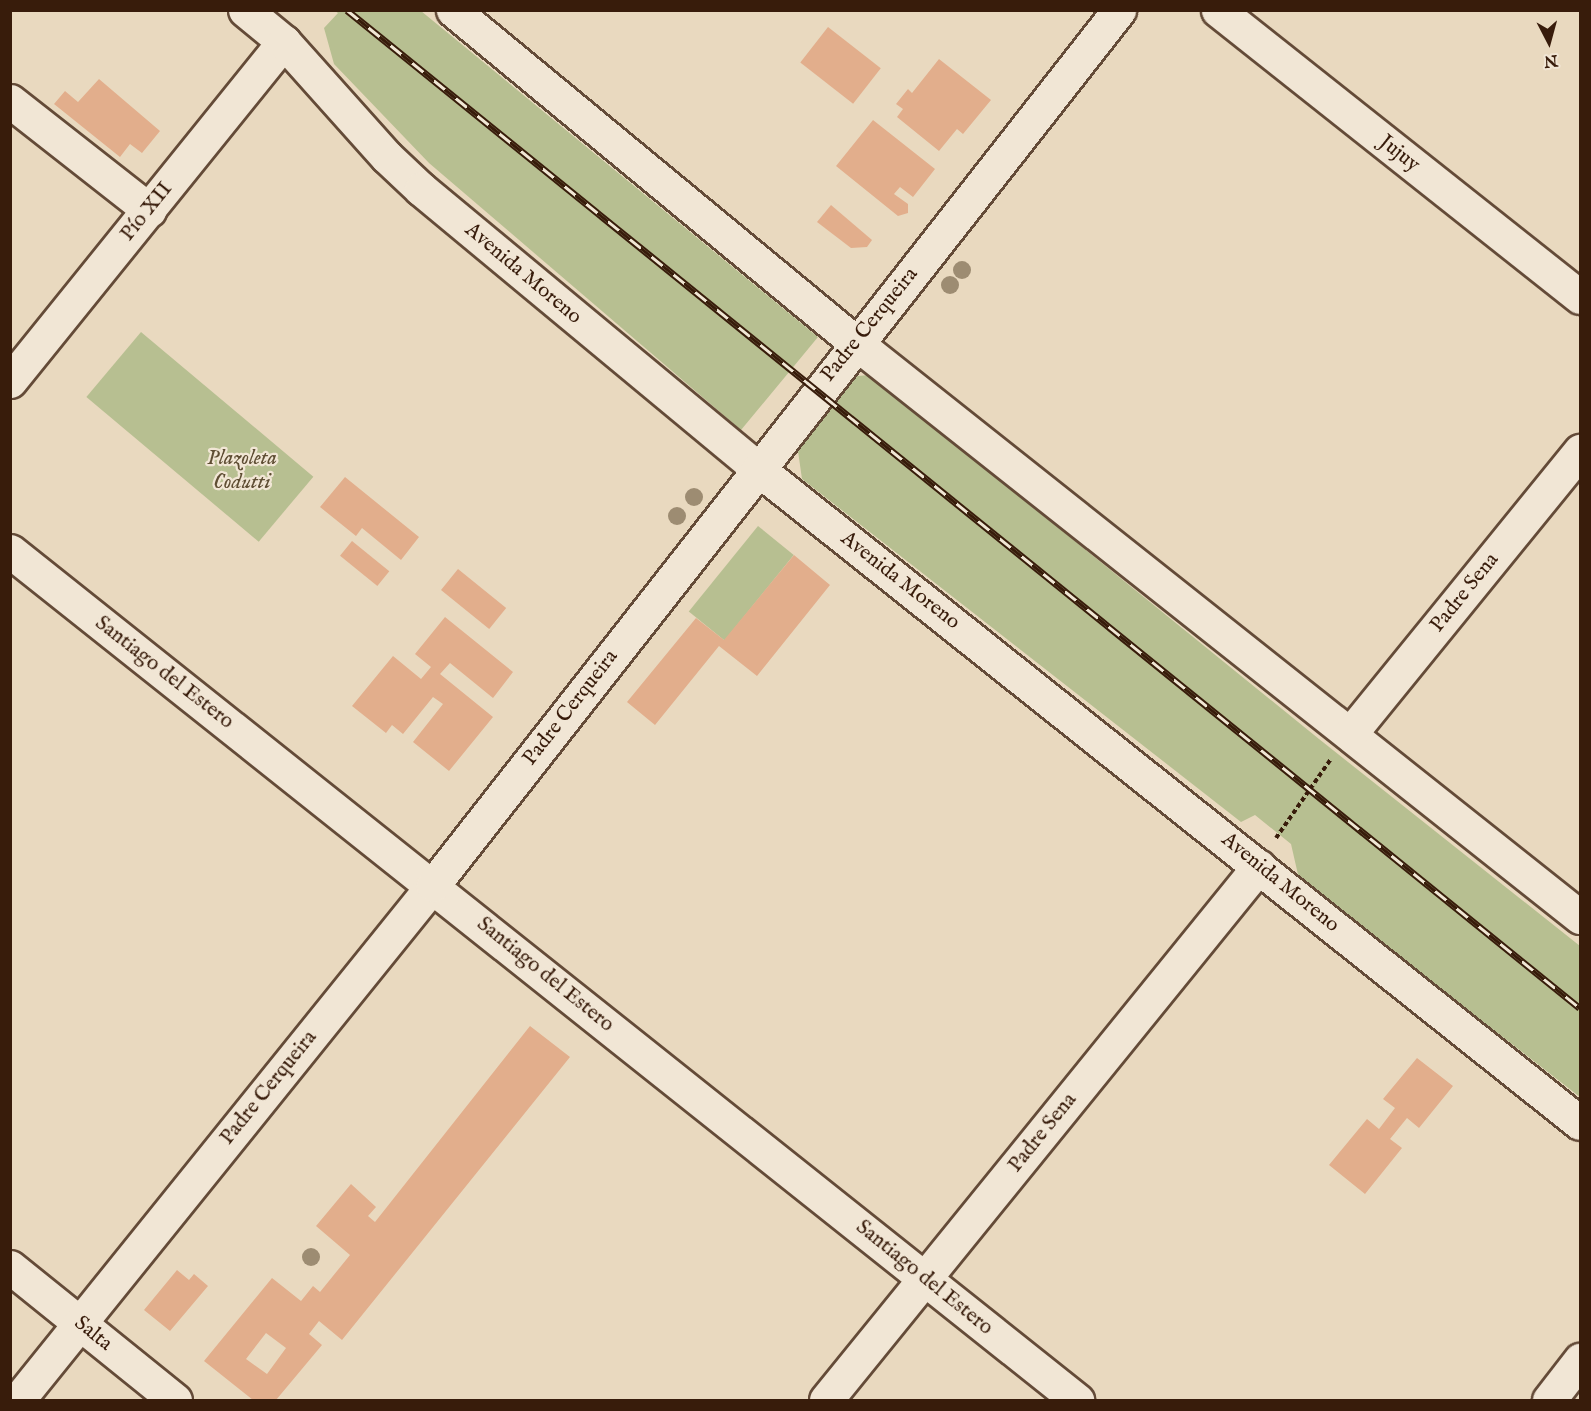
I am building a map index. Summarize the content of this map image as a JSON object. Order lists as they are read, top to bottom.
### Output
{
  "streets": {
    "street": [
      "Jujuy",
      "Pío XII",
      "Avenida Moreno",
      "Padre Cerqueira",
      "Padre Sena",
      "Santiago del Estero",
      "Salta"
    ]
  },
  "crossings": [
    ["Pío XII", "Avenida Moreno"],
    ["Avenida Moreno", "Padre Cerqueira"],
    ["Avenida Moreno", "Padre Sena"],
    ["Padre Cerqueira", "Santiago del Estero"],
    ["Padre Cerqueira", "Salta"],
    ["Padre Sena", "Santiago del Estero"]
  ],
  "parks": ["Plazoleta Codutti"],
  "north": "bottom"
}
